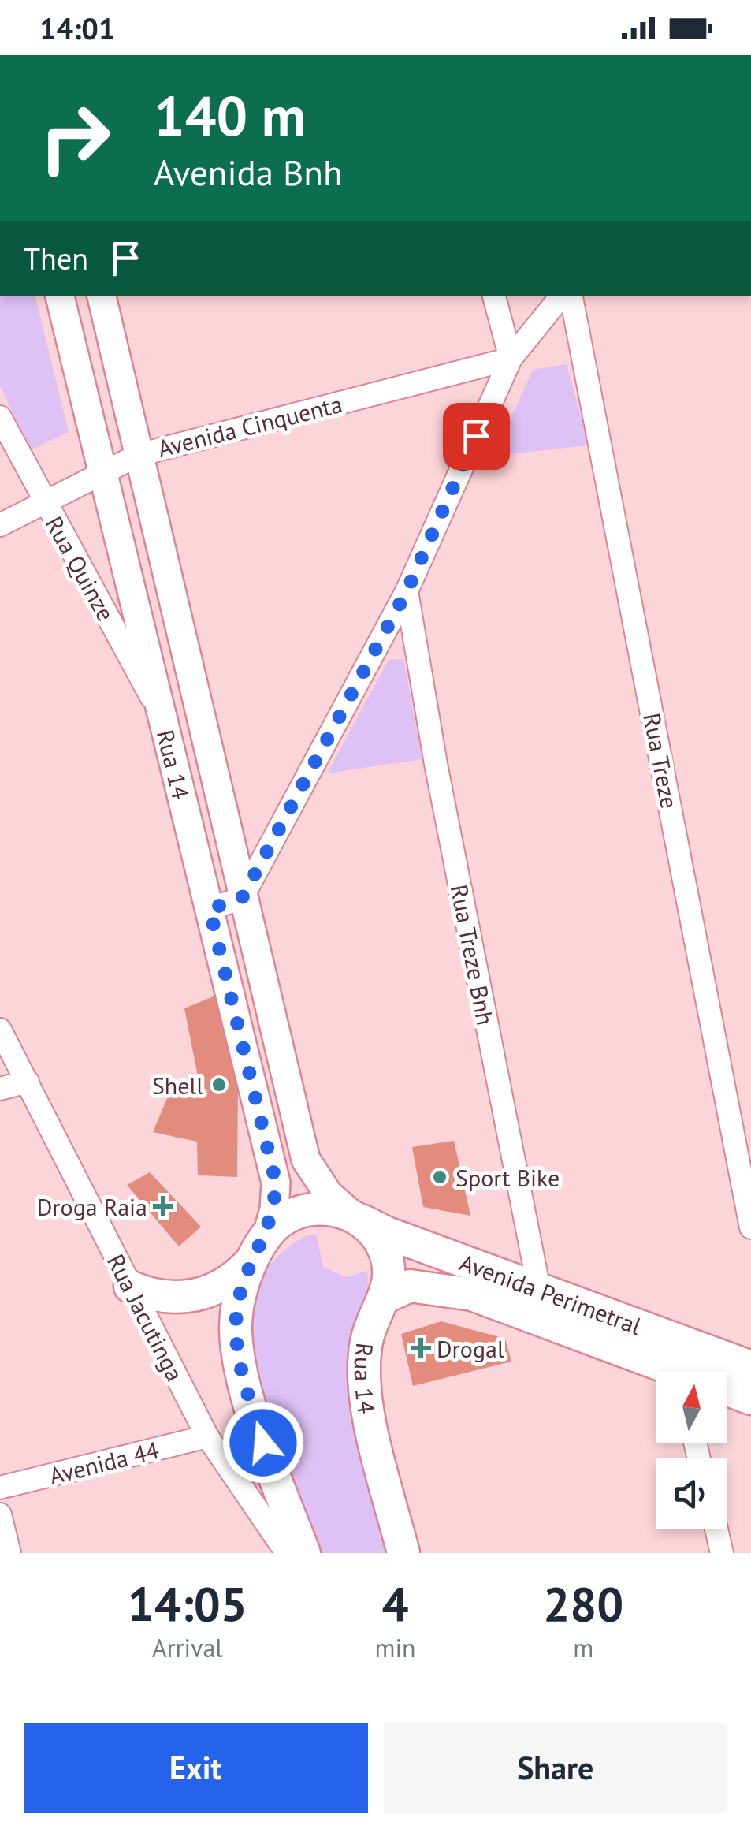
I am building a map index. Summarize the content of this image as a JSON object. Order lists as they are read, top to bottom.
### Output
{
  "streets": {
    "main road": ["Rua 14", "Avenida Perimetral"],
    "street": [
      "Avenida Cinquenta",
      "Rua Quinze",
      "Rua Treze",
      "Rua Treze Bnh",
      "Rua Jacutinga",
      "Avenida 44"
    ]
  },
  "crossings": [
    ["Avenida Cinquenta", "Rua Quinze"],
    ["Avenida Cinquenta", "Rua 14"],
    ["Rua Quinze", "Rua 14"],
    ["Rua 14", "Avenida Perimetral"],
    ["Rua Treze Bnh", "Avenida Perimetral"],
    ["Rua Jacutinga", "Avenida 44"]
  ],
  "places": {
    "other": ["Shell", "Sport Bike"],
    "health": ["Droga Raia", "Drogal"]
  },
  "north": "top",
  "page": {
    "status": "14:01",
    "turn": ["140 m", "Avenida Bnh"],
    "then": "Then",
    "eta": [
      "14:05",
      "Arrival",
      "4",
      "min",
      "280",
      "m"
    ],
    "buttons": ["Exit", "Share"]
  }
}
